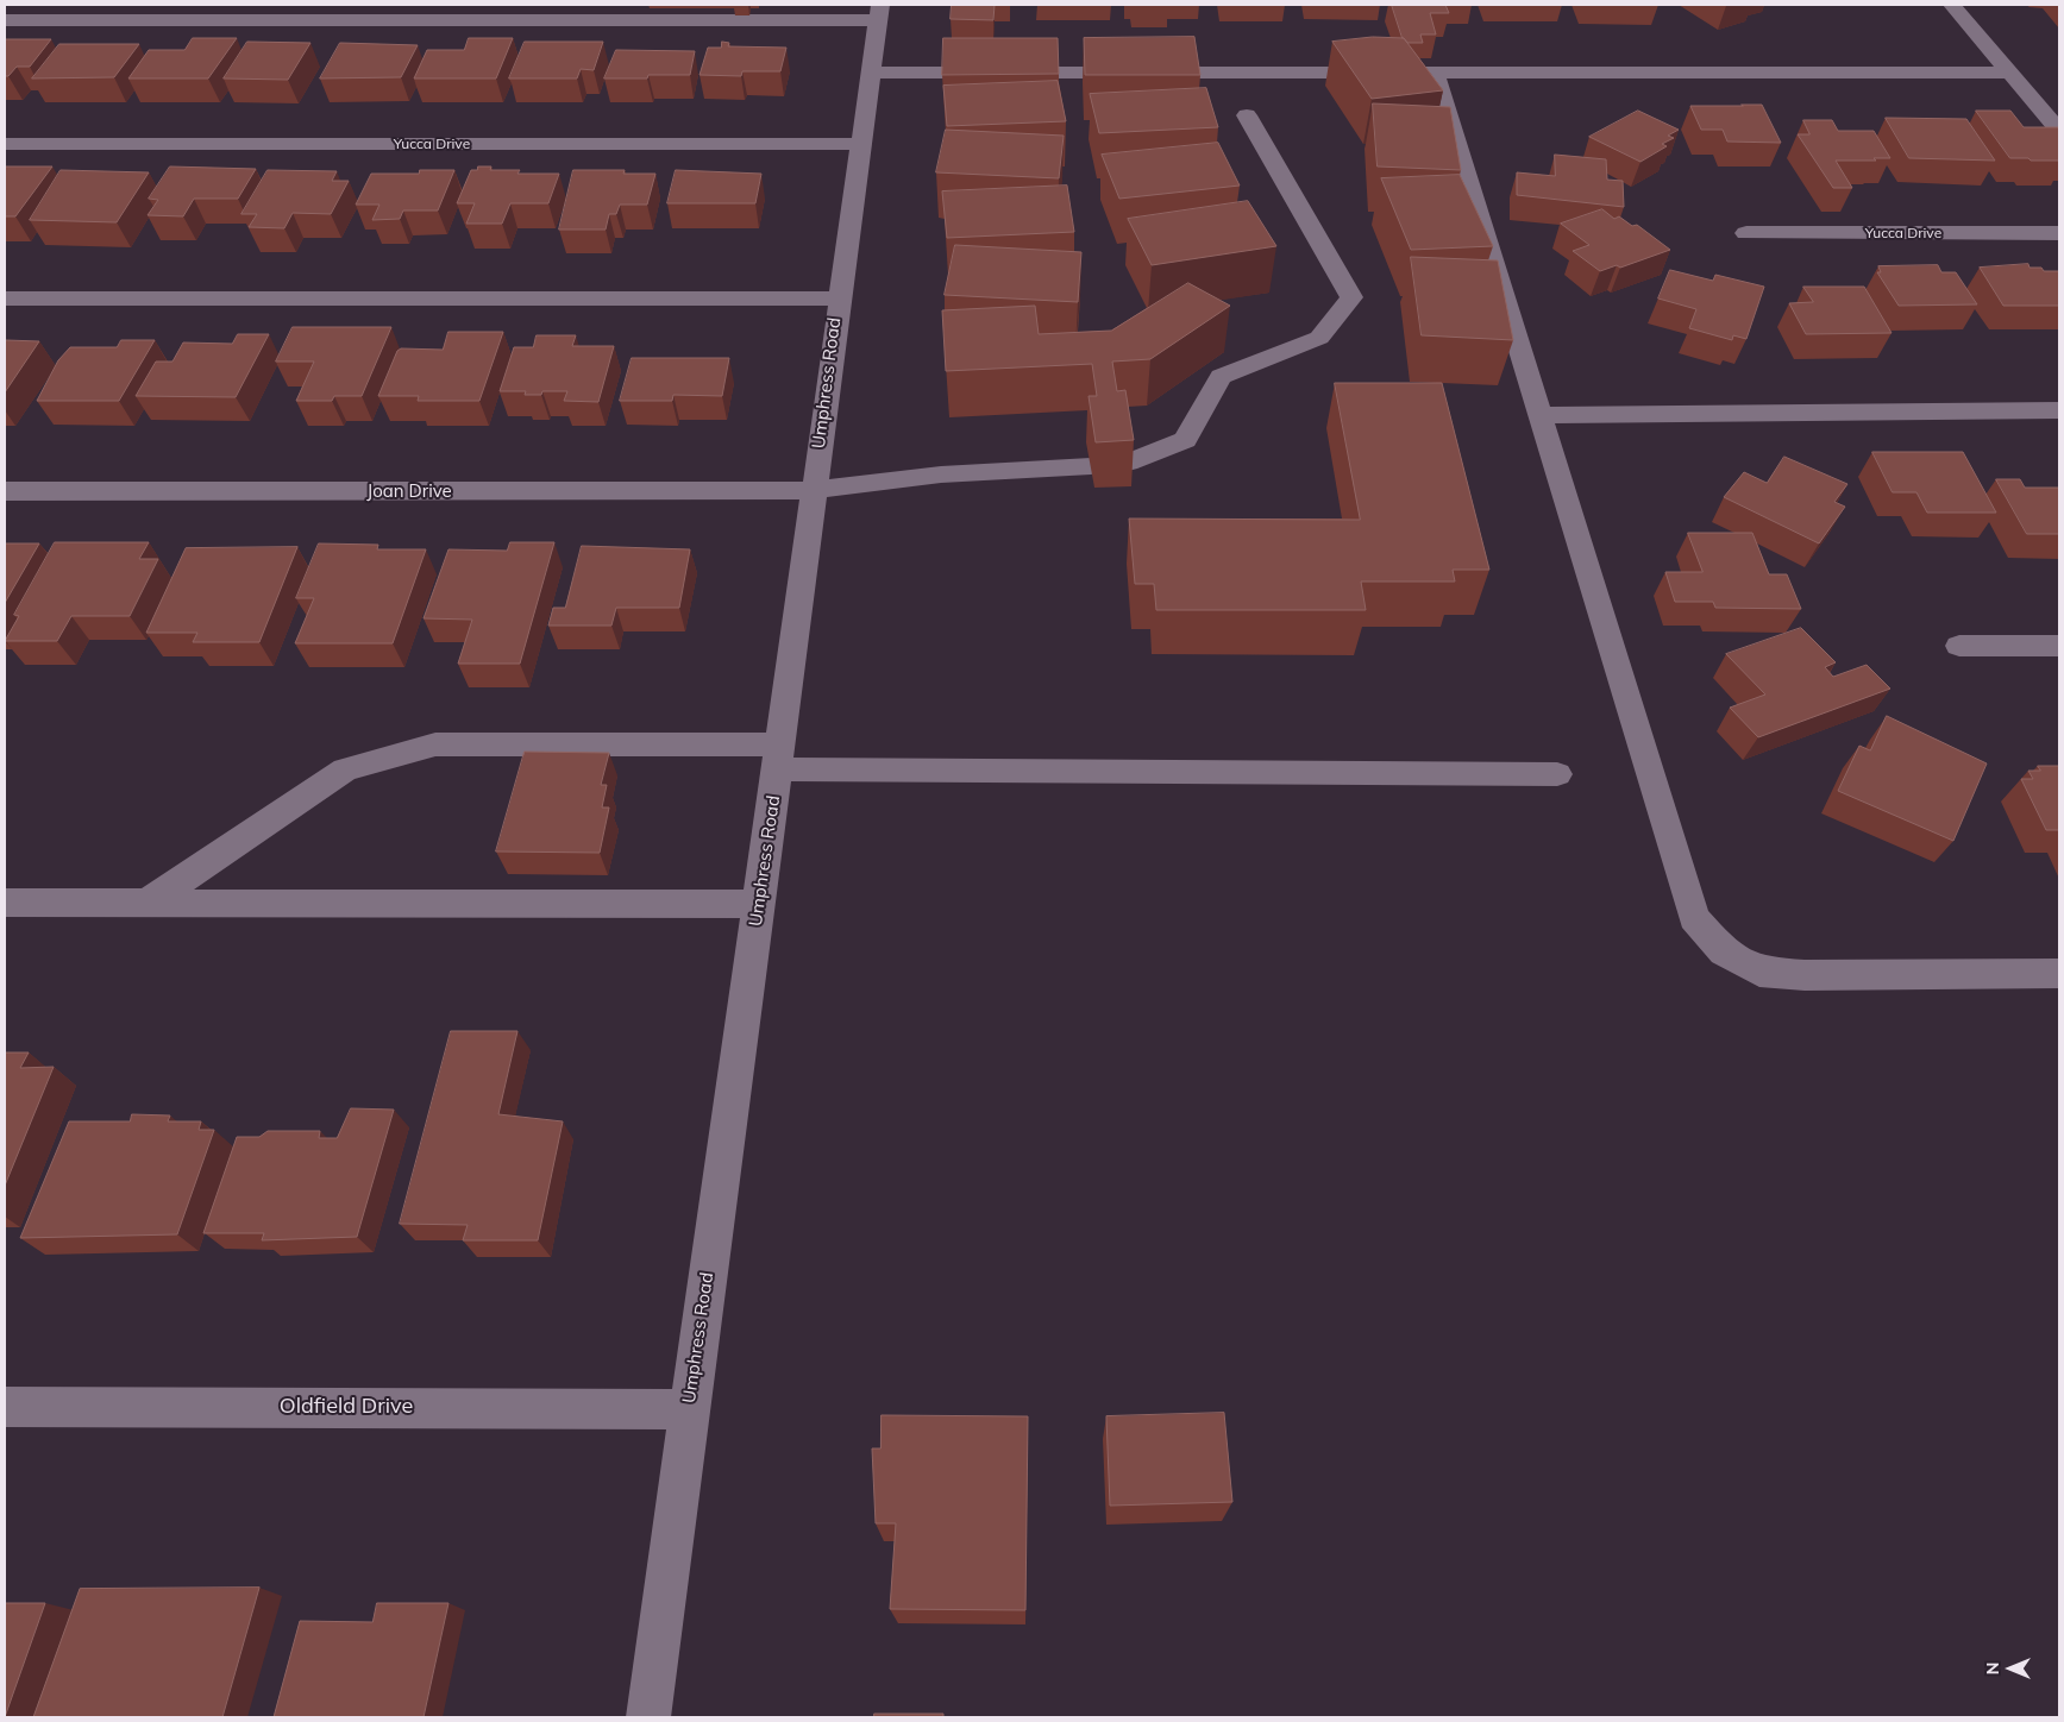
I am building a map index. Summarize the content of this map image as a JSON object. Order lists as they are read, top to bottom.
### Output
{
  "streets": {
    "street": [
      "Yucca Drive",
      "Umphress Road",
      "Joan Drive",
      "Oldfield Drive"
    ]
  },
  "crossings": [
    ["Yucca Drive", "Umphress Road"],
    ["Umphress Road", "Joan Drive"],
    ["Umphress Road", "Oldfield Drive"]
  ],
  "north": "left"
}
